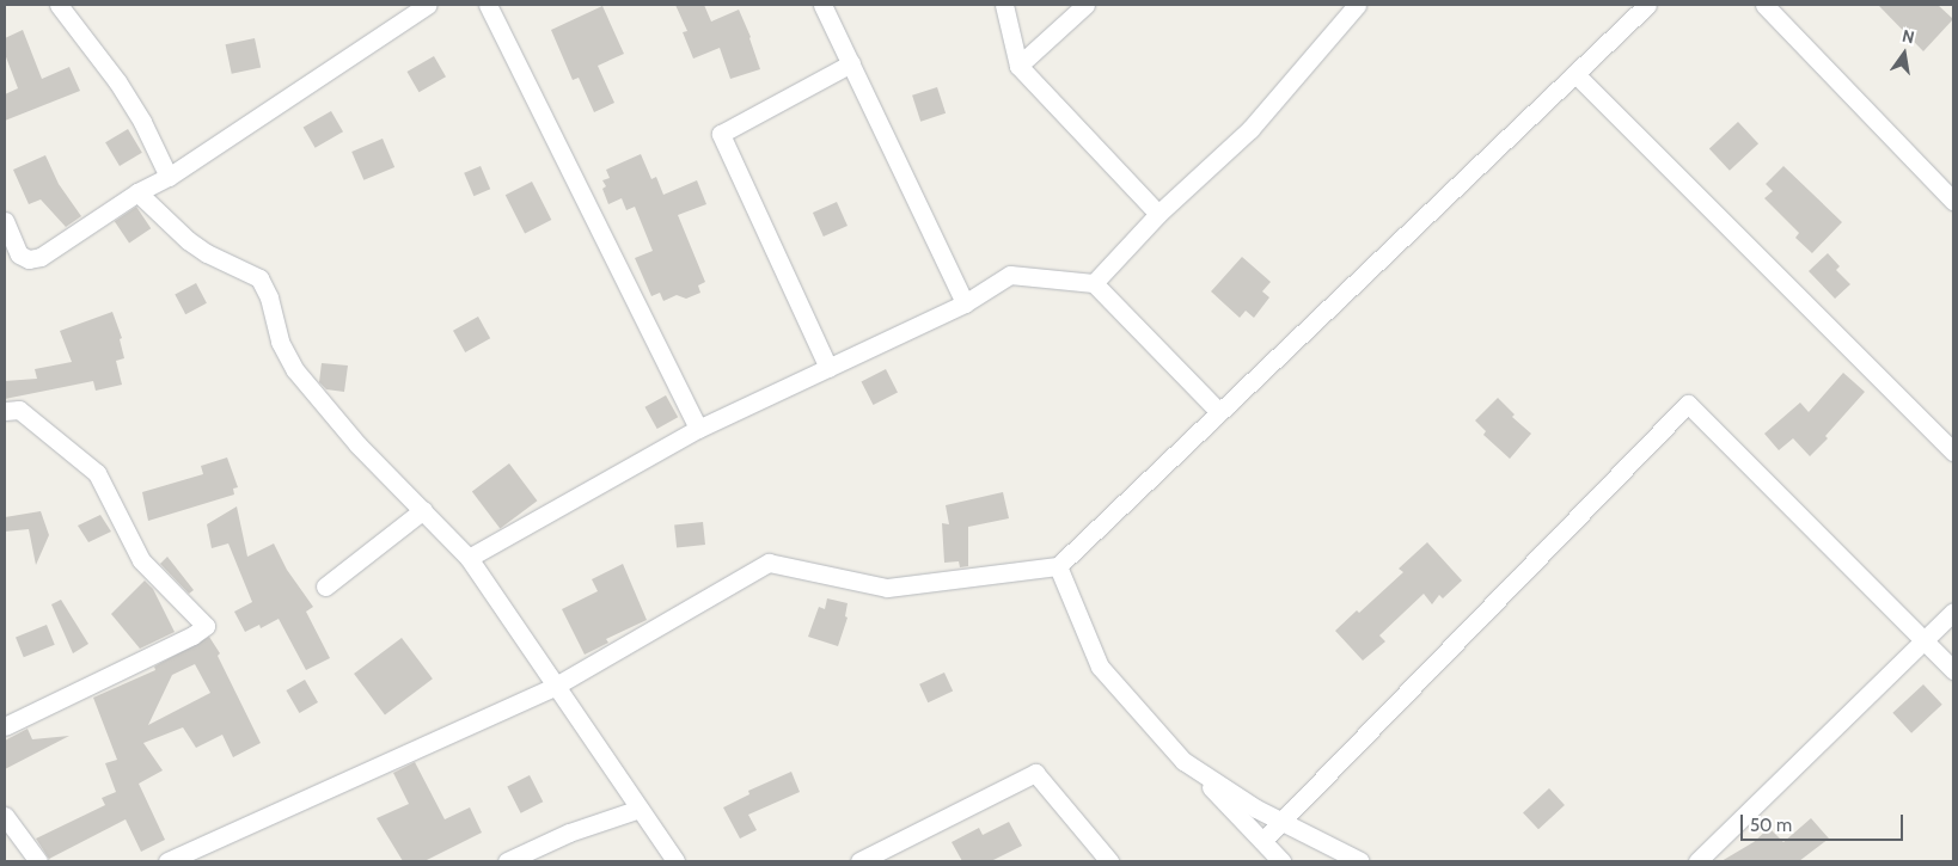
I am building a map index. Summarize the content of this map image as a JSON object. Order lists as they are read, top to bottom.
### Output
{
  "scale_bar": "50 m",
  "north": "top"
}
